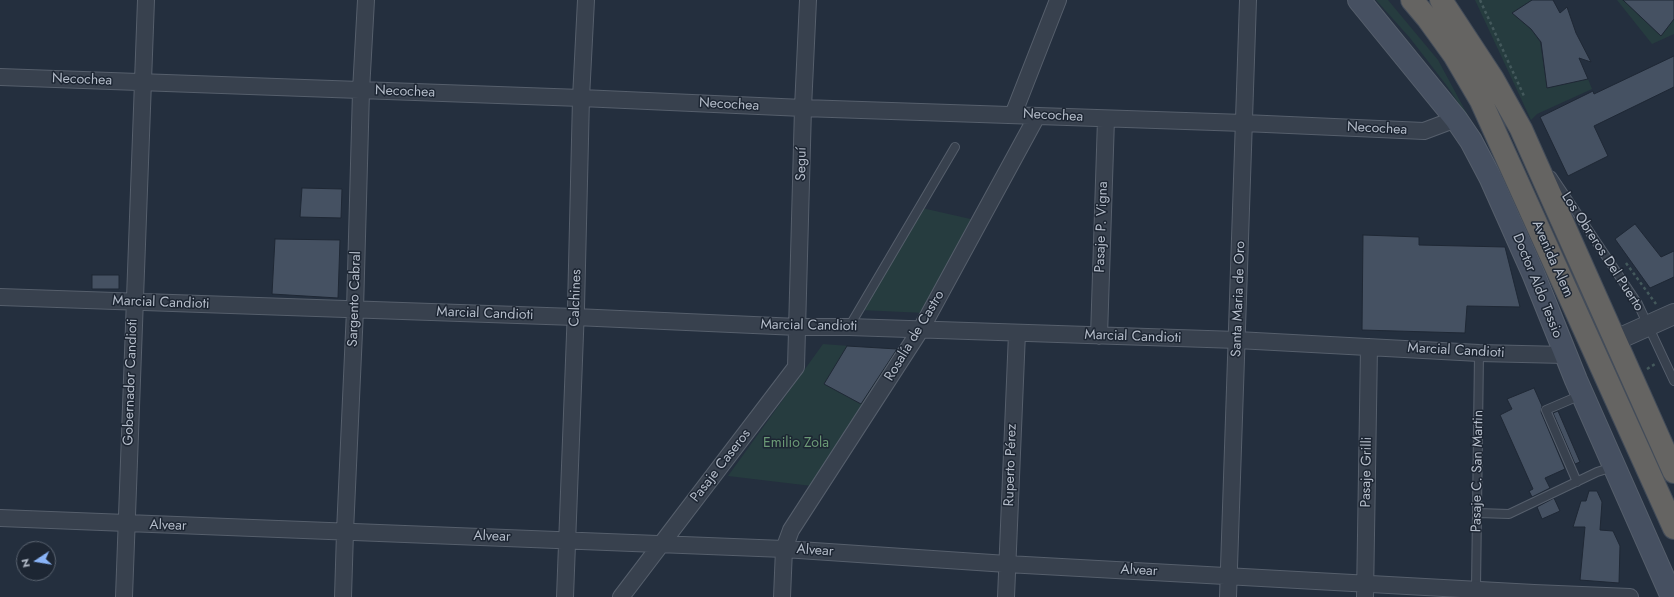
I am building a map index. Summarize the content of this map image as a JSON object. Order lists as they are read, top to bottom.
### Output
{
  "streets": {
    "highway": ["Avenida Alem"],
    "main road": ["Doctor Aldo Tessio", "Marcial Candioti"],
    "street": [
      "Necochea",
      "Seguí",
      "Pasaje P. Vigna",
      "Calchines",
      "Sargento Cabral",
      "Santa Maria de Oro",
      "Rosalía de Castro",
      "Gobernador Candioti",
      "Ruperto Pérez",
      "Pasaje Caseros",
      "Pasaje Grilli",
      "Alvear"
    ],
    "lane": ["Los Obreros Del Puerto", "Pasaje C. San Martin"]
  },
  "crossings": [
    ["Necochea", "Seguí"],
    ["Necochea", "Pasaje P. Vigna"],
    ["Necochea", "Doctor Aldo Tessio"],
    ["Necochea", "Calchines"],
    ["Necochea", "Sargento Cabral"],
    ["Necochea", "Santa Maria de Oro"],
    ["Necochea", "Rosalía de Castro"],
    ["Necochea", "Gobernador Candioti"],
    ["Seguí", "Marcial Candioti"],
    ["Seguí", "Pasaje Caseros"],
    ["Pasaje P. Vigna", "Marcial Candioti"],
    ["Los Obreros Del Puerto", "Avenida Alem"],
    ["Avenida Alem", "Marcial Candioti"],
    ["Doctor Aldo Tessio", "Marcial Candioti"],
    ["Calchines", "Marcial Candioti"],
    ["Calchines", "Alvear"],
    ["Sargento Cabral", "Marcial Candioti"],
    ["Sargento Cabral", "Alvear"],
    ["Santa Maria de Oro", "Marcial Candioti"],
    ["Santa Maria de Oro", "Alvear"],
    ["Marcial Candioti", "Rosalía de Castro"],
    ["Marcial Candioti", "Gobernador Candioti"],
    ["Marcial Candioti", "Ruperto Pérez"],
    ["Marcial Candioti", "Pasaje Caseros"],
    ["Marcial Candioti", "Pasaje C. San Martin"],
    ["Marcial Candioti", "Pasaje Grilli"],
    ["Rosalía de Castro", "Alvear"],
    ["Gobernador Candioti", "Alvear"],
    ["Ruperto Pérez", "Alvear"],
    ["Pasaje Caseros", "Alvear"],
    ["Pasaje C. San Martin", "Alvear"],
    ["Pasaje Grilli", "Alvear"]
  ],
  "parks": ["Emilio Zola"],
  "north": "left"
}
